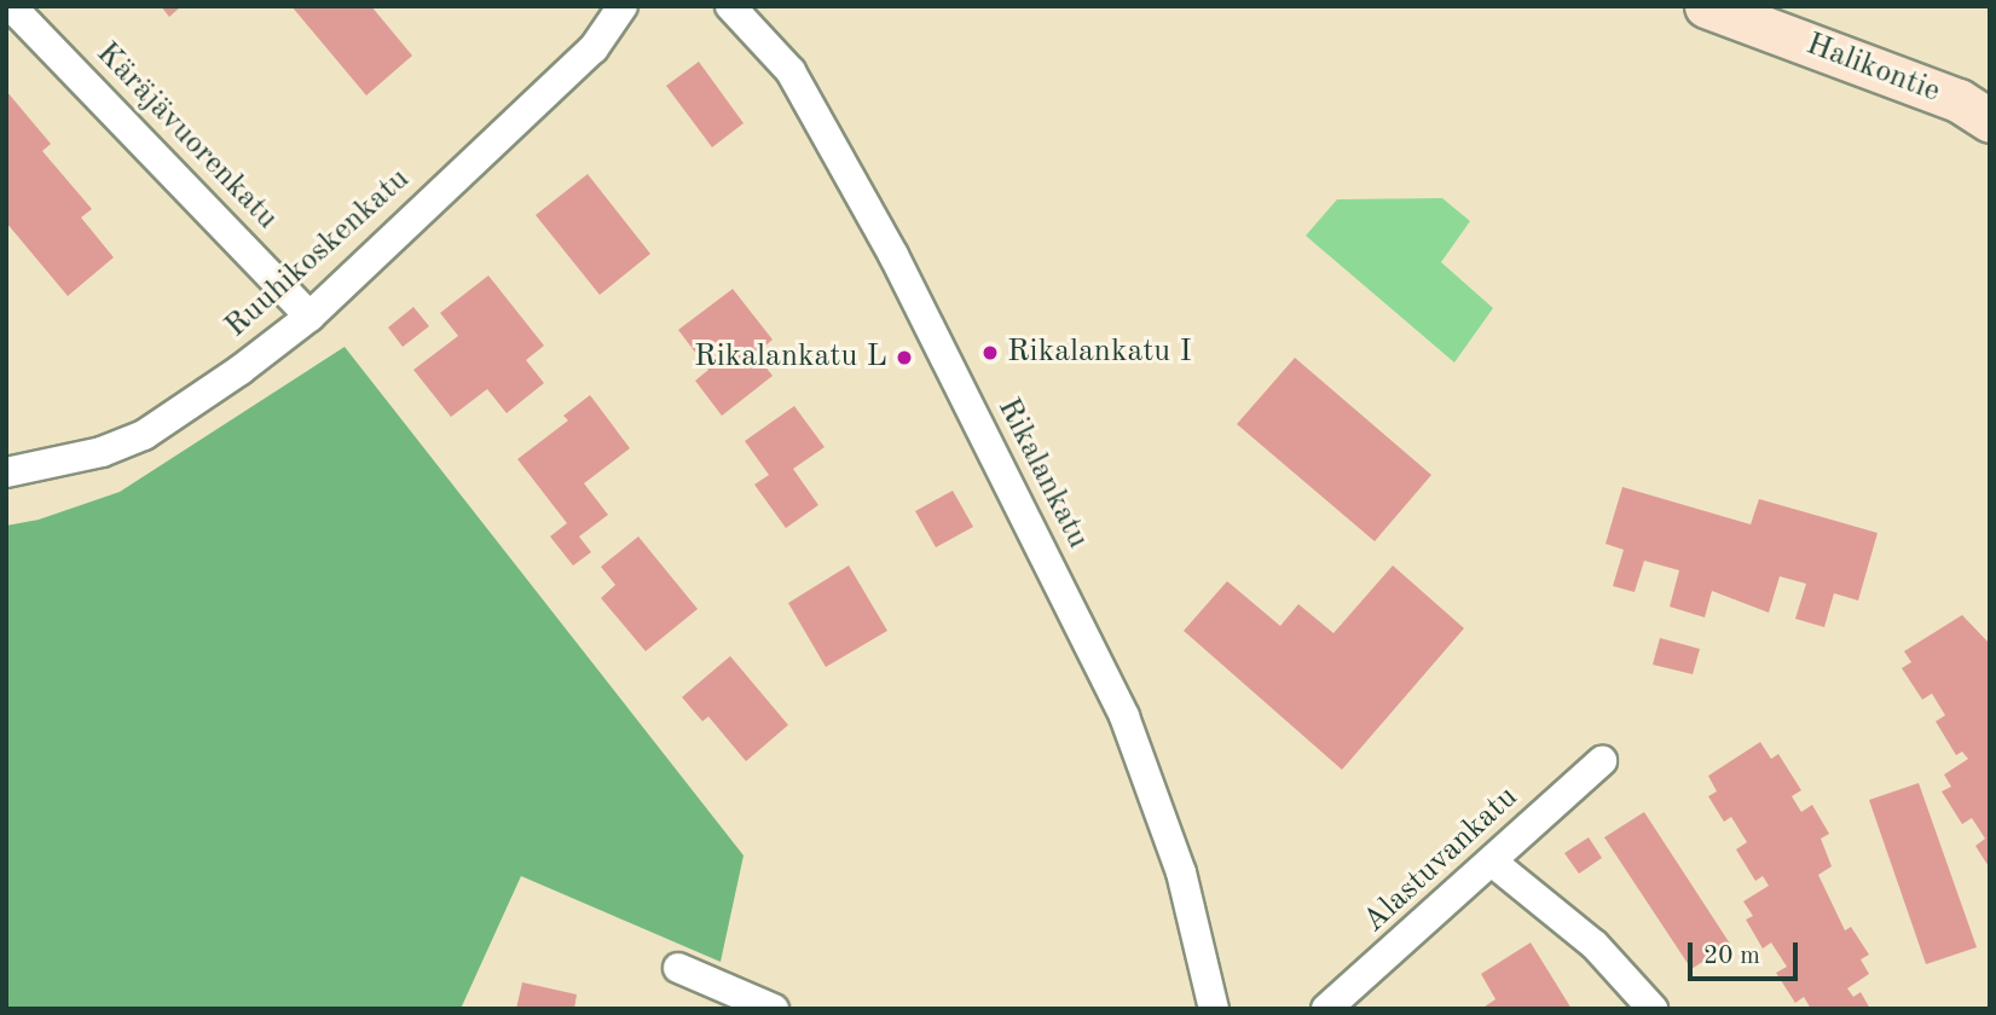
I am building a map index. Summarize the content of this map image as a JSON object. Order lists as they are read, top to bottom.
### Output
{
  "streets": {
    "main road": ["Halikontie"],
    "street": [
      "Käräjävuorenkatu",
      "Ruuhikoskenkatu",
      "Rikalankatu",
      "Alastuvankatu"
    ]
  },
  "crossings": [
    ["Käräjävuorenkatu", "Ruuhikoskenkatu"]
  ],
  "places": ["Rikalankatu I", "Rikalankatu L"],
  "scale_bar": "20 m"
}
